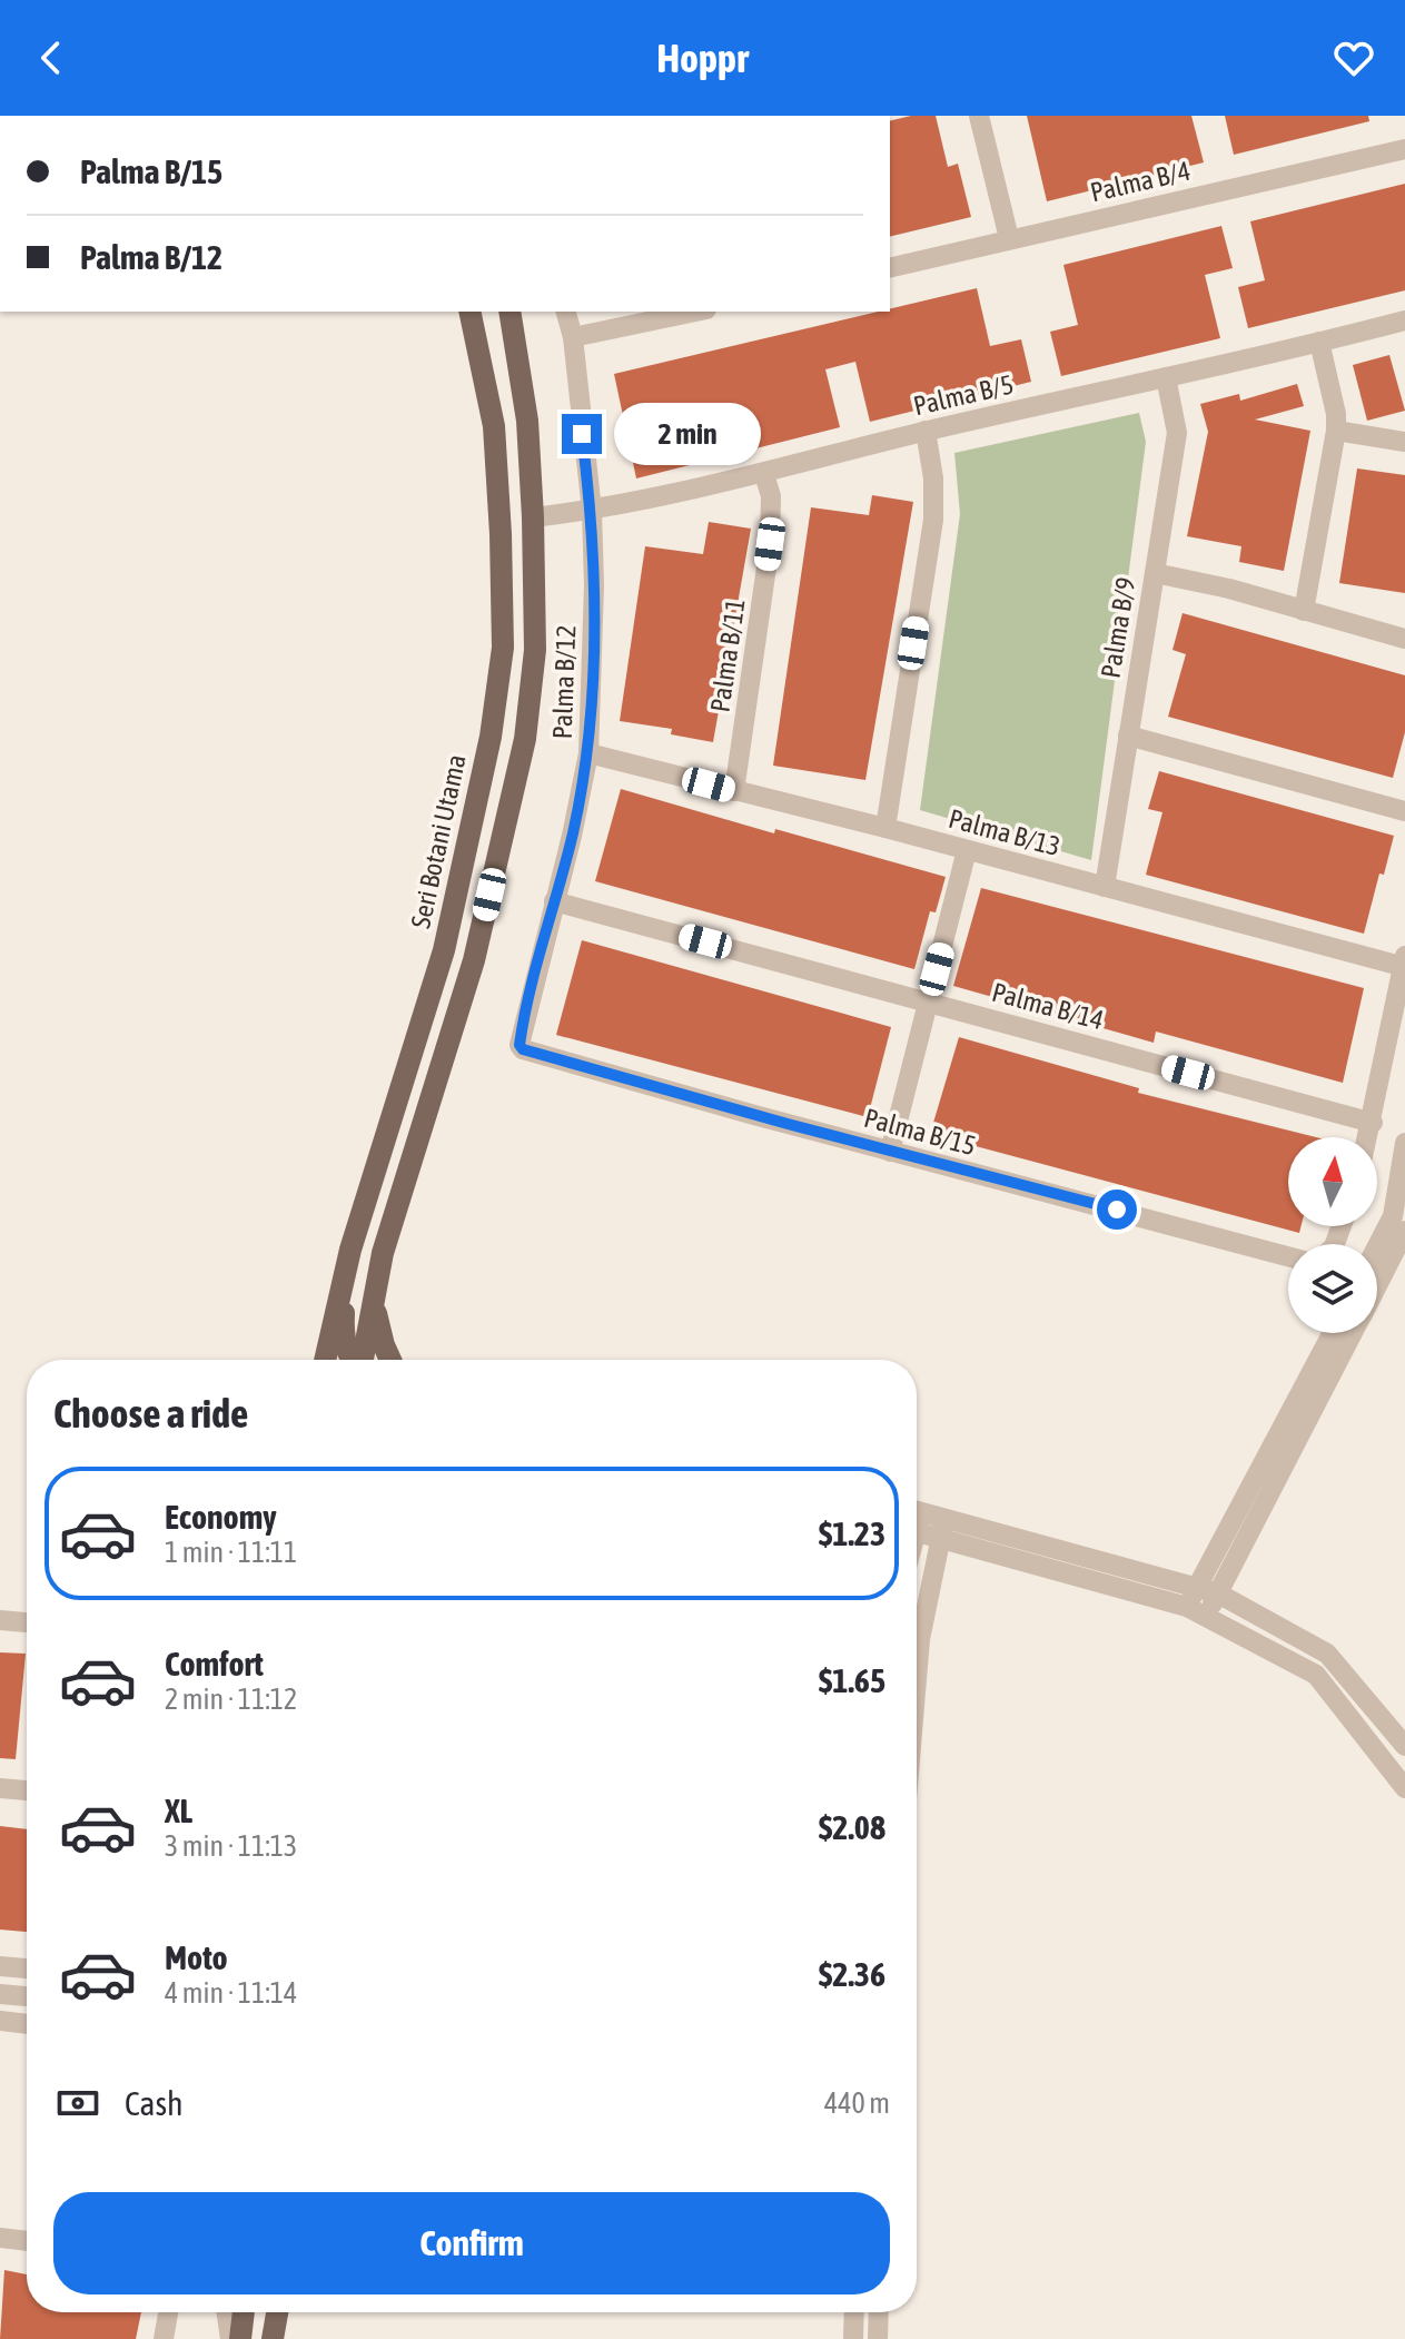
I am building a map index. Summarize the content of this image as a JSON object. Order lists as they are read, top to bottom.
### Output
{
  "streets": {
    "main road": ["Seri Botani Utama"],
    "street": [
      "Palma B/4",
      "Palma B/5",
      "Palma B/9",
      "Palma B/11",
      "Palma B/12",
      "Palma B/13",
      "Palma B/14",
      "Palma B/15"
    ]
  },
  "crossings": [
    ["Palma B/5", "Palma B/9"],
    ["Palma B/5", "Palma B/11"],
    ["Palma B/5", "Palma B/12"],
    ["Palma B/9", "Palma B/13"],
    ["Palma B/11", "Palma B/13"],
    ["Palma B/12", "Palma B/13"],
    ["Palma B/12", "Palma B/14"],
    ["Palma B/12", "Palma B/15"]
  ],
  "north": "top",
  "page": {
    "header": "Hoppr",
    "banner": ["Palma B/15", "Palma B/12"],
    "bubble": "2 min",
    "heading": "Choose a ride",
    "list": [
      {
        "name": "Economy",
        "note": "1 min · 11:11",
        "value": "$1.23"
      },
      {
        "name": "Comfort",
        "note": "2 min · 11:12",
        "value": "$1.65"
      },
      {
        "name": "XL",
        "note": "3 min · 11:13",
        "value": "$2.08"
      },
      {
        "name": "Moto",
        "note": "4 min · 11:14",
        "value": "$2.36"
      }
    ],
    "pay": ["Cash", "440 m"],
    "buttons": "Confirm"
  }
}
